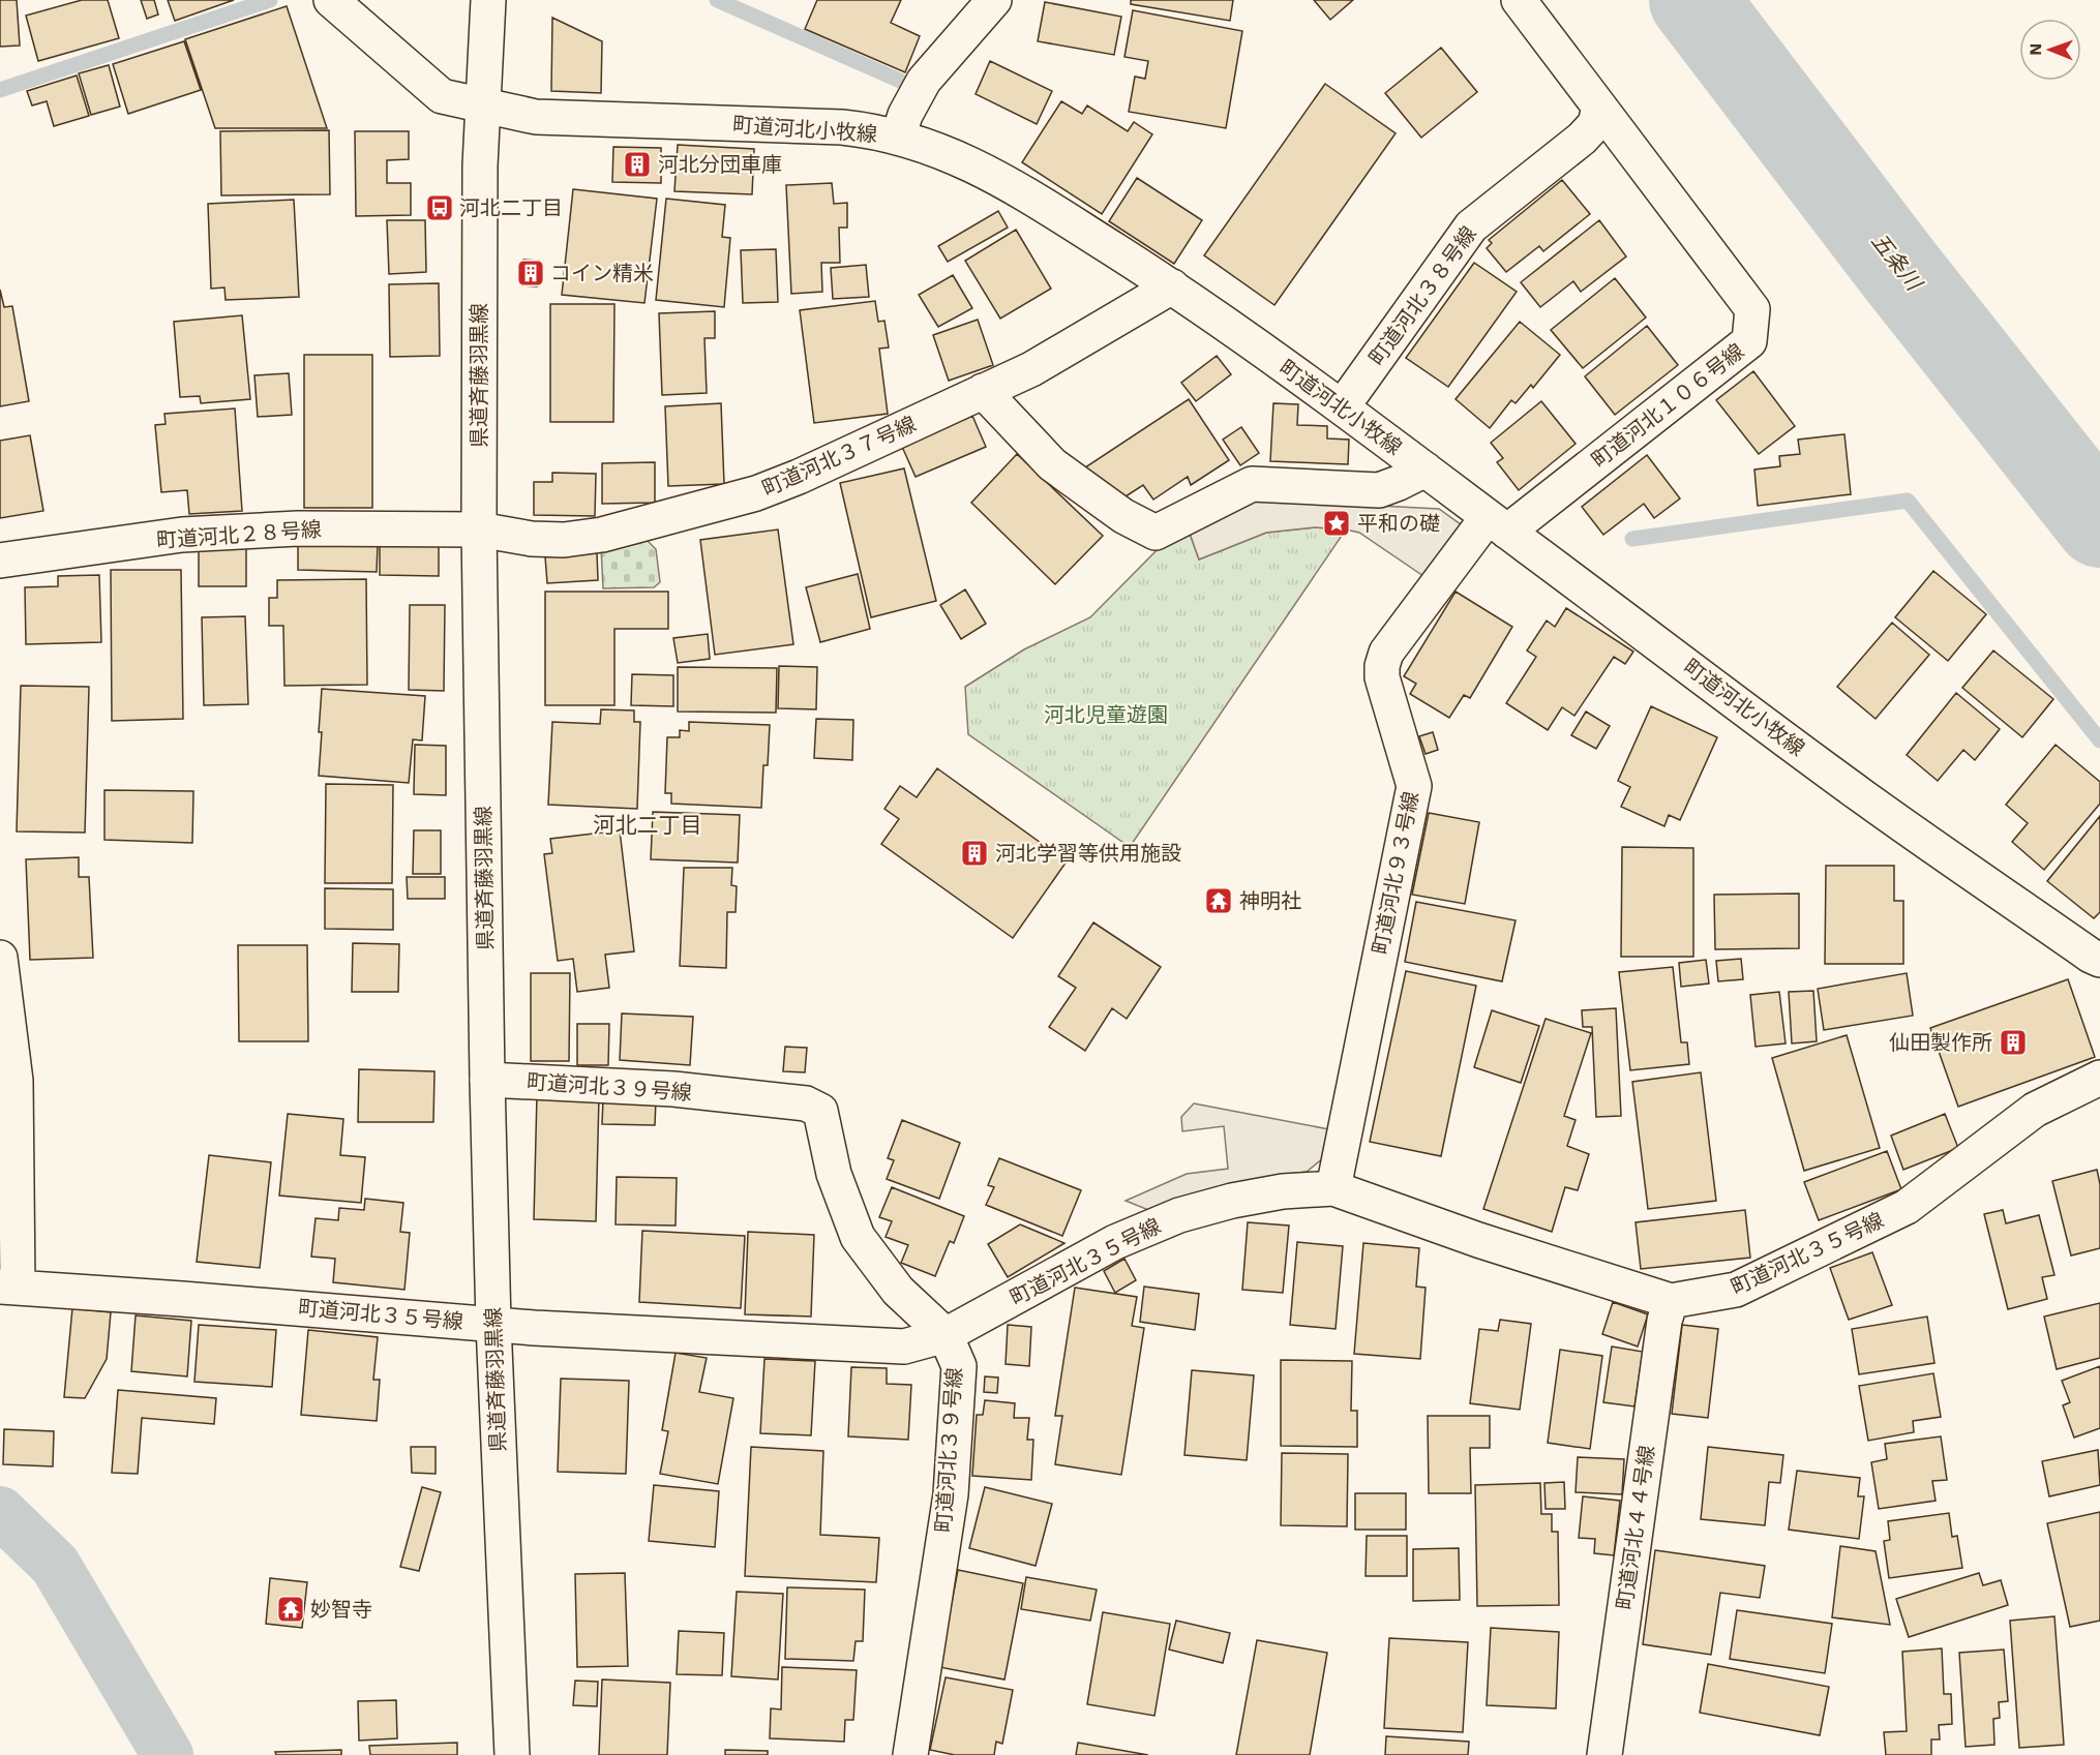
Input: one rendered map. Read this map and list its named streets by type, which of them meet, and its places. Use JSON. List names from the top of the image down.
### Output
{
  "streets": {
    "street": [
      "町道河北小牧線",
      "町道河北３８号線",
      "県道斉藤羽黒線",
      "町道河北１０６号線",
      "町道河北３７号線",
      "町道河北２８号線",
      "町道河北９３号線",
      "町道河北３９号線",
      "町道河北３５号線",
      "町道河北４４号線"
    ]
  },
  "crossings": [
    ["町道河北小牧線", "町道河北３８号線"],
    ["町道河北小牧線", "県道斉藤羽黒線"],
    ["町道河北小牧線", "町道河北１０６号線"],
    ["町道河北小牧線", "町道河北３７号線"],
    ["町道河北小牧線", "町道河北９３号線"],
    ["町道河北３８号線", "町道河北１０６号線"],
    ["県道斉藤羽黒線", "町道河北３７号線"],
    ["県道斉藤羽黒線", "町道河北２８号線"],
    ["県道斉藤羽黒線", "町道河北３９号線"],
    ["県道斉藤羽黒線", "町道河北３５号線"],
    ["町道河北１０６号線", "町道河北９３号線"],
    ["町道河北３７号線", "町道河北２８号線"],
    ["町道河北９３号線", "町道河北３５号線"],
    ["町道河北３９号線", "町道河北３５号線"],
    ["町道河北３５号線", "町道河北４４号線"]
  ],
  "districts": ["河北二丁目"],
  "water": ["五条川"],
  "parks": ["河北児童遊園"],
  "places": {
    "building": [
      "河北分団車庫",
      "コイン精米",
      "河北学習等供用施設",
      "仙田製作所"
    ],
    "bus stop": ["河北二丁目"],
    "place": ["平和の礎"],
    "temple": ["神明社", "妙智寺"]
  },
  "north": "left"
}
